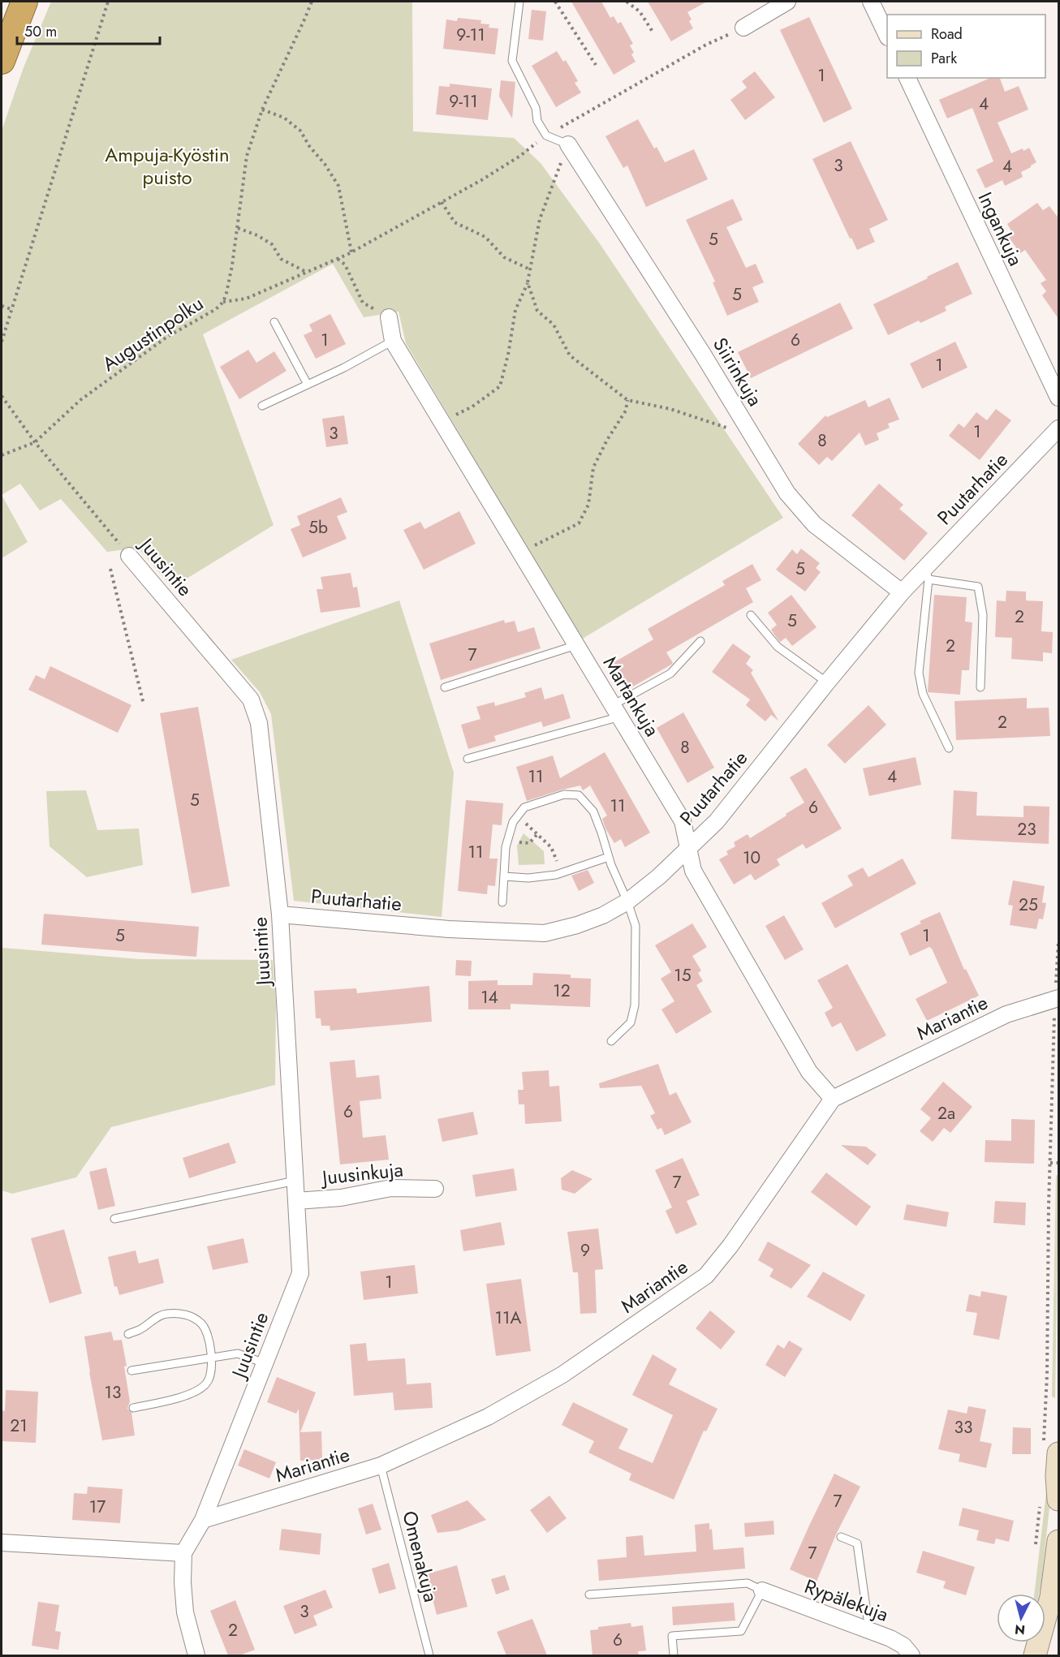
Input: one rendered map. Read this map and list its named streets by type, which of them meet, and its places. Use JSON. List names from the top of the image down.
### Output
{
  "streets": {
    "street": [
      "Ingankuja",
      "Siirinkuja",
      "Puutarhatie",
      "Juusintie",
      "Martankuja",
      "Mariantie",
      "Juusinkuja",
      "Rypälekuja"
    ],
    "lane": ["Omenakuja"],
    "path": ["Augustinpolku"]
  },
  "crossings": [
    ["Augustinpolku", "Juusintie"],
    ["Siirinkuja", "Puutarhatie"],
    ["Puutarhatie", "Juusintie"],
    ["Puutarhatie", "Martankuja"],
    ["Juusintie", "Mariantie"],
    ["Juusintie", "Juusinkuja"],
    ["Martankuja", "Mariantie"],
    ["Mariantie", "Omenakuja"]
  ],
  "parks": ["Ampuja-Kyöstin puisto"],
  "house_numbers": [
    "9-11",
    "1",
    "9-11",
    "4",
    "3",
    "4",
    "5",
    "5",
    "1",
    "6",
    "1",
    "1",
    "3",
    "8",
    "5b",
    "5",
    "2",
    "5",
    "2",
    "7",
    "2",
    "8",
    "11",
    "4",
    "5",
    "11",
    "6",
    "23",
    "11",
    "10",
    "25",
    "5",
    "1",
    "15",
    "12",
    "14",
    "6",
    "2a",
    "7",
    "9",
    "1",
    "11A",
    "13",
    "21",
    "33",
    "7",
    "17",
    "7",
    "3",
    "2",
    "6"
  ],
  "legend": ["Road", "Park"],
  "scale_bar": "50 m",
  "north": "bottom"
}
